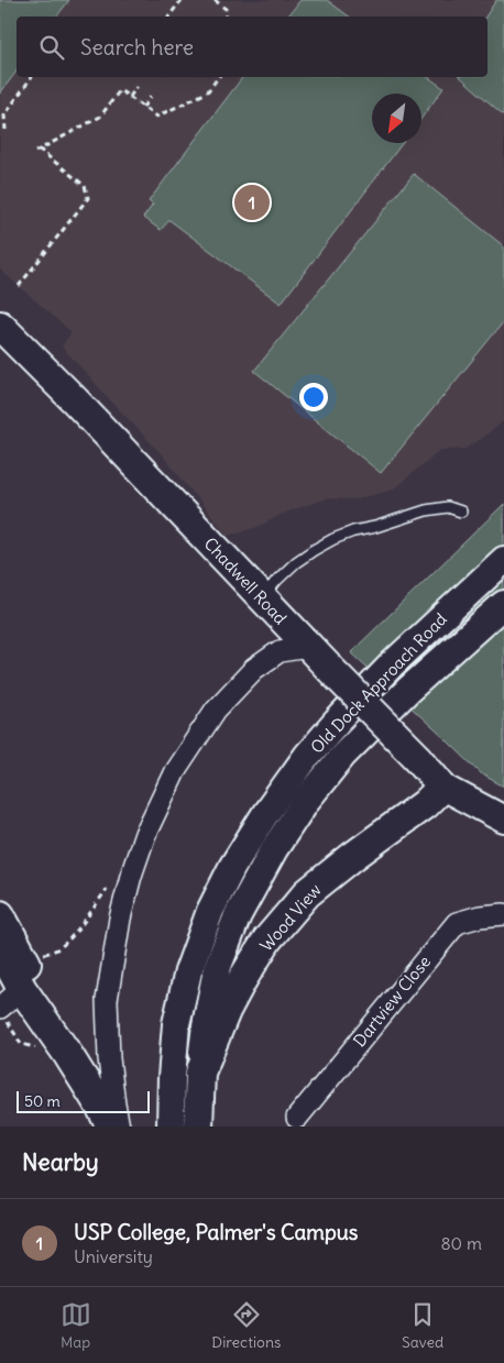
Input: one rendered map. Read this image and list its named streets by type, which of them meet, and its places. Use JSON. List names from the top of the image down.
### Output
{
  "streets": {
    "main road": ["Chadwell Road", "Wood View"],
    "street": ["Old Dock Approach Road", "Dartview Close"]
  },
  "crossings": [
    ["Chadwell Road", "Wood View"],
    ["Old Dock Approach Road", "Wood View"]
  ],
  "scale_bar": "50 m",
  "north": "bottom left",
  "page": {
    "search": "Search here",
    "pins": "1",
    "scale": "50 m",
    "heading": "Nearby",
    "list": [
      {
        "mark": "1",
        "name": "USP College, Palmer's Campus",
        "note": "University",
        "value": "80 m"
      }
    ],
    "nav": ["Map", "Directions", "Saved"]
  }
}
